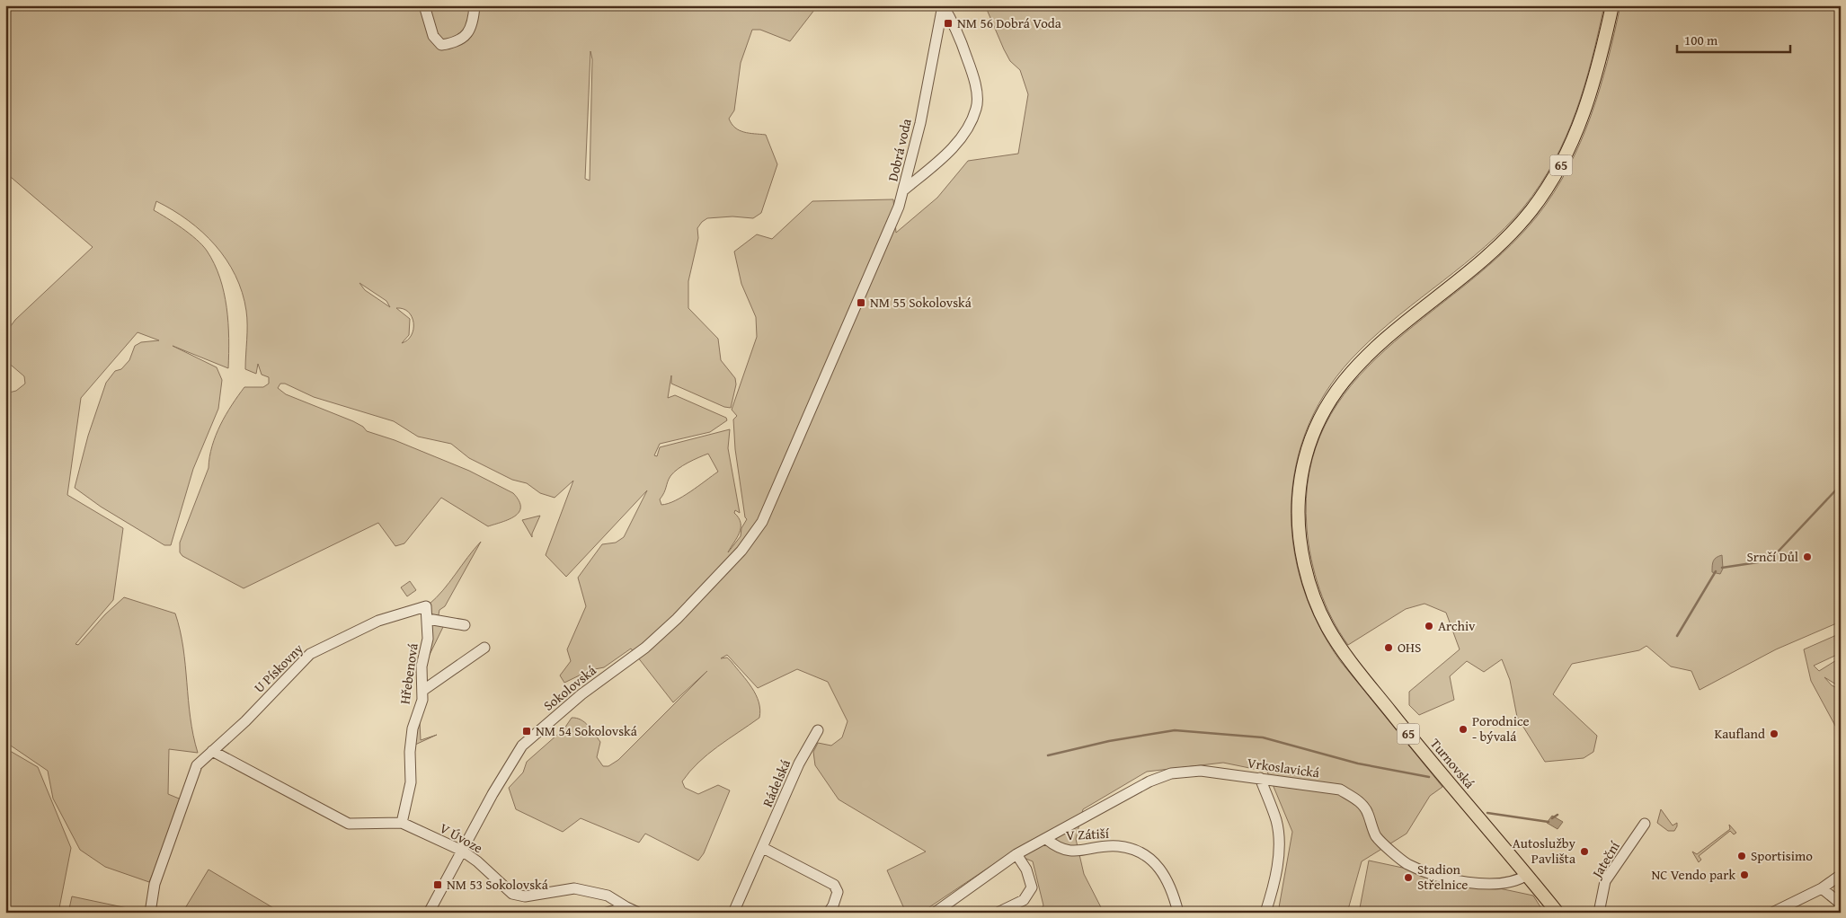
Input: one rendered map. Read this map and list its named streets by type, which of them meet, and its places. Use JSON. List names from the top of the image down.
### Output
{
  "streets": {
    "main road": ["65", "Turnovská"],
    "street": [
      "Dobrá voda",
      "U Pískovny",
      "Hřebenová",
      "Sokolovská",
      "Vrkoslavická",
      "Rádelská",
      "V Zátiší",
      "V Úvoze",
      "Jateční"
    ]
  },
  "crossings": [
    ["Dobrá voda", "Sokolovská"],
    ["U Pískovny", "Hřebenová"],
    ["U Pískovny", "V Úvoze"],
    ["Hřebenová", "V Úvoze"],
    ["Sokolovská", "V Úvoze"],
    ["Turnovská", "Vrkoslavická"],
    ["Vrkoslavická", "V Zátiší"]
  ],
  "places": {
    "transit": [
      "NM 56 Dobrá Voda",
      "NM 55 Sokolovská",
      "NM 54 Sokolovská",
      "NM 53 Sokolovská"
    ],
    "other": [
      "Srnčí Důl",
      "Archiv",
      "OHS",
      "Porodnice - bývalá",
      "Kaufland",
      "Autoslužby Pavlišta",
      "Sportisimo",
      "NC Vendo park",
      "Stadion Střelnice"
    ]
  },
  "scale_bar": "100 m"
}
